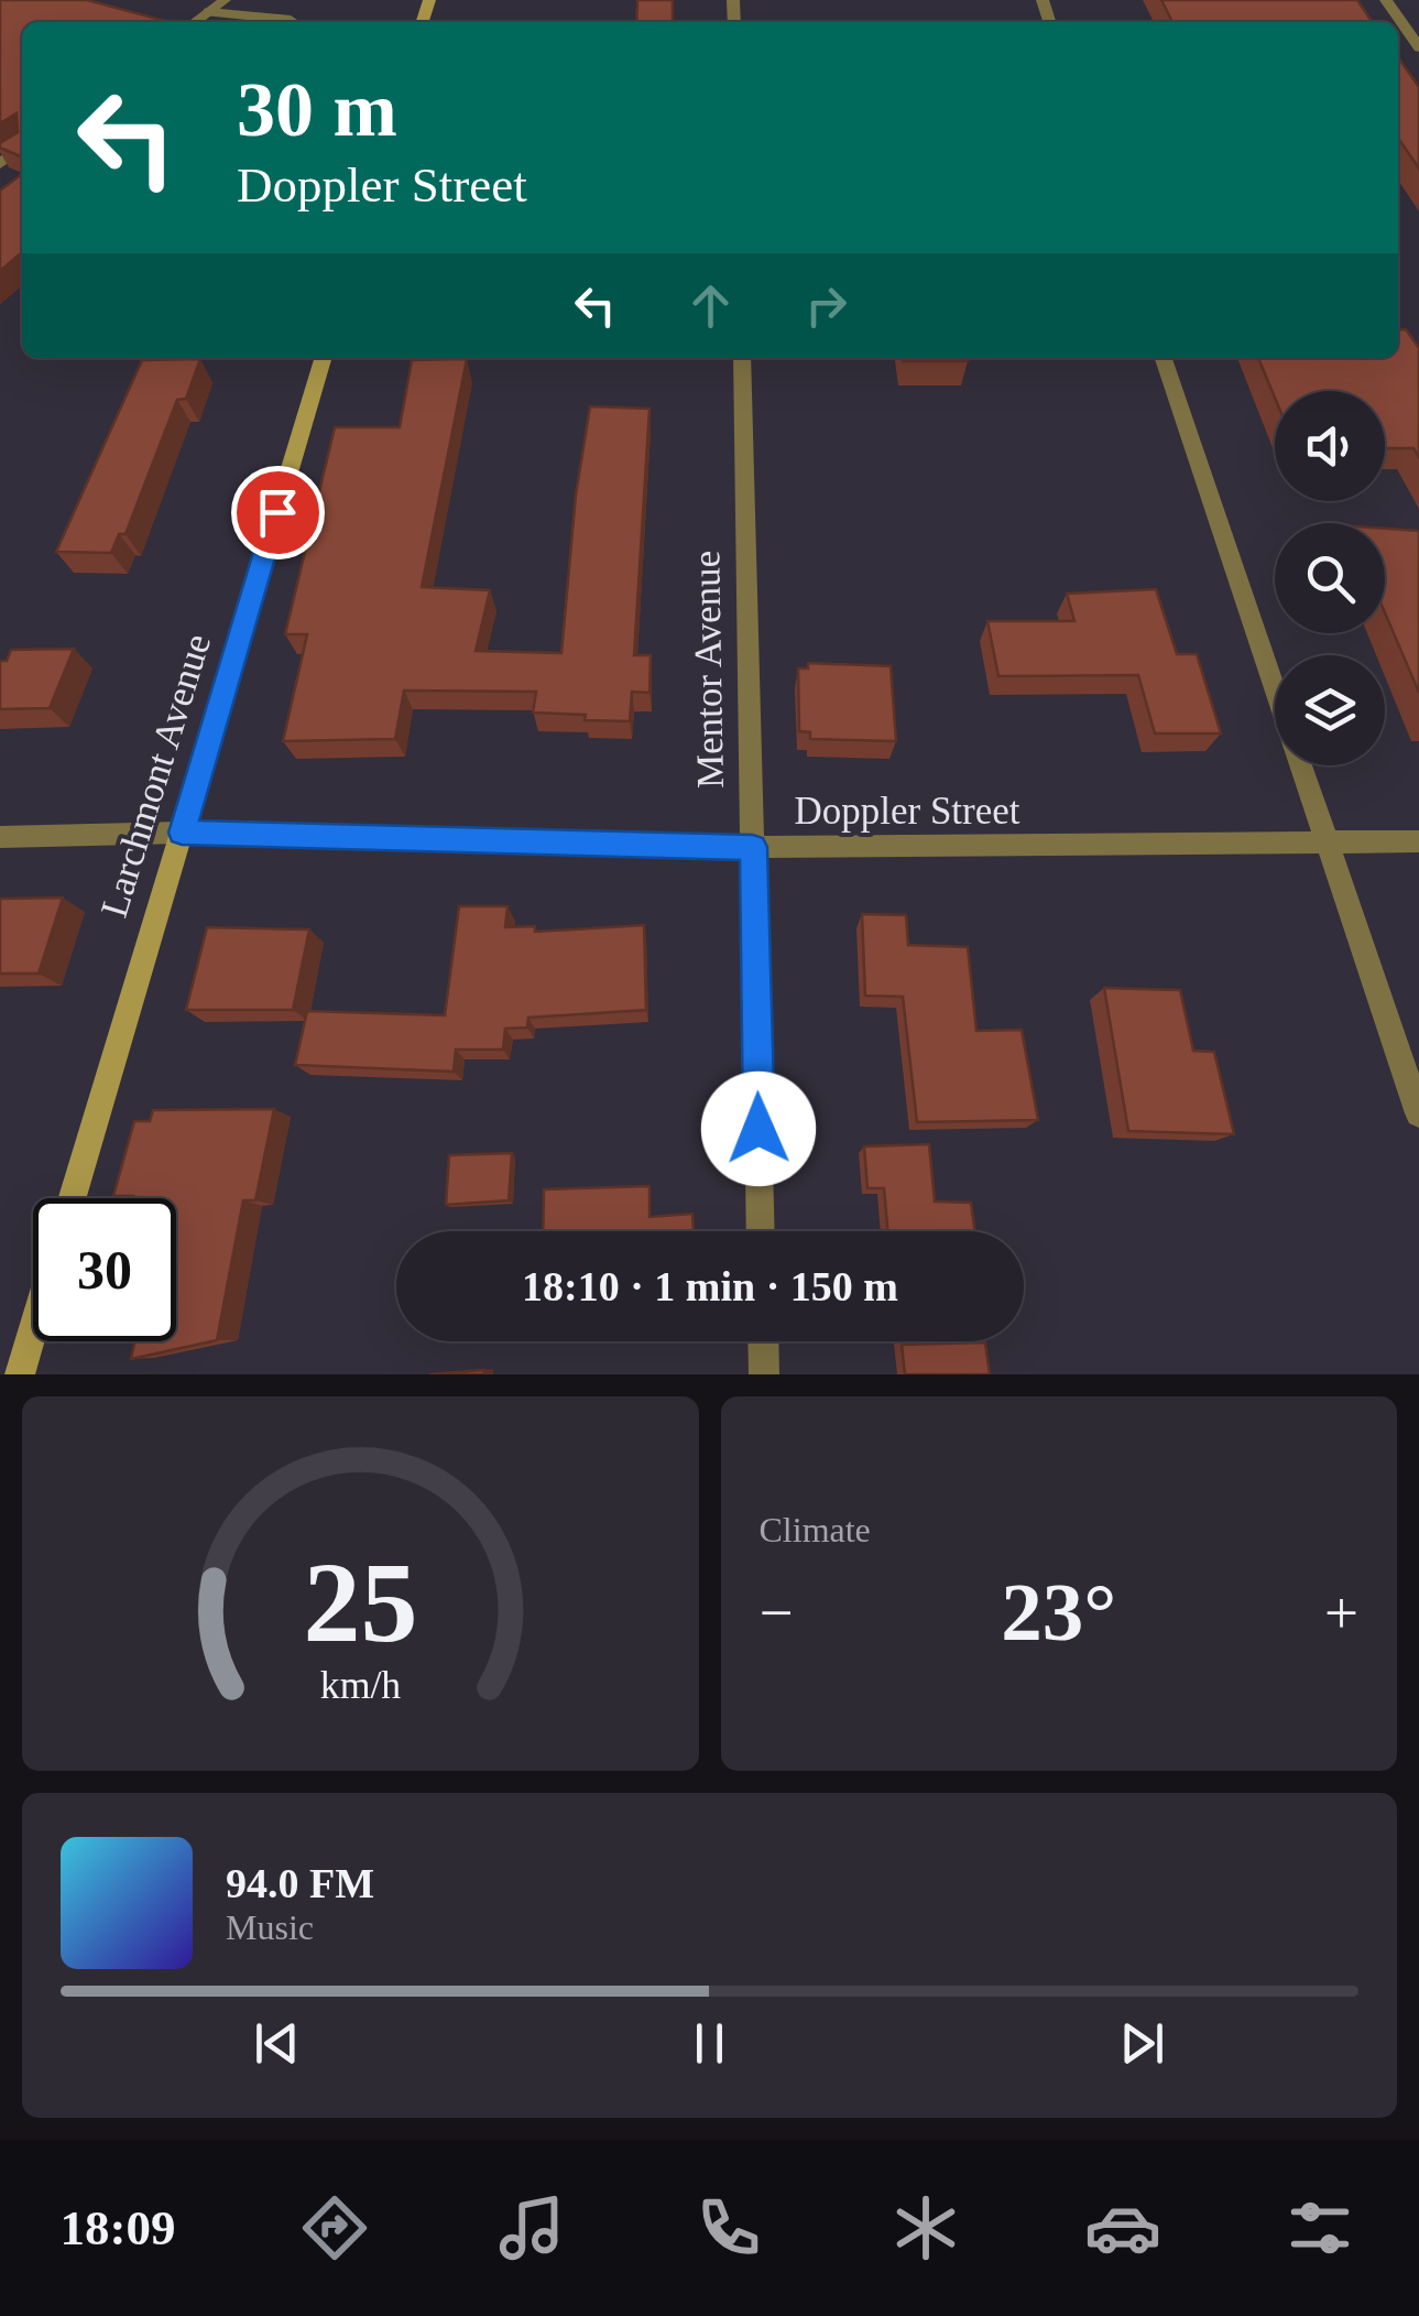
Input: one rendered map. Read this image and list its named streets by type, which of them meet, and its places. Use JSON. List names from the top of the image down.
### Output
{
  "streets": {
    "street": ["Mentor Avenue", "Larchmont Avenue", "Doppler Street"]
  },
  "crossings": [
    ["Mentor Avenue", "Doppler Street"],
    ["Larchmont Avenue", "Doppler Street"]
  ],
  "page": {
    "turn": ["30 m", "Doppler Street"],
    "limit": "30",
    "trip": "18:10 · 1 min · 150 m",
    "tile": "Climate",
    "heat": ["−", "23°", "+"],
    "song": ["94.0 FM", "Music"],
    "tabs": "18:09",
    "gauge": ["25", "km/h"]
  }
}
